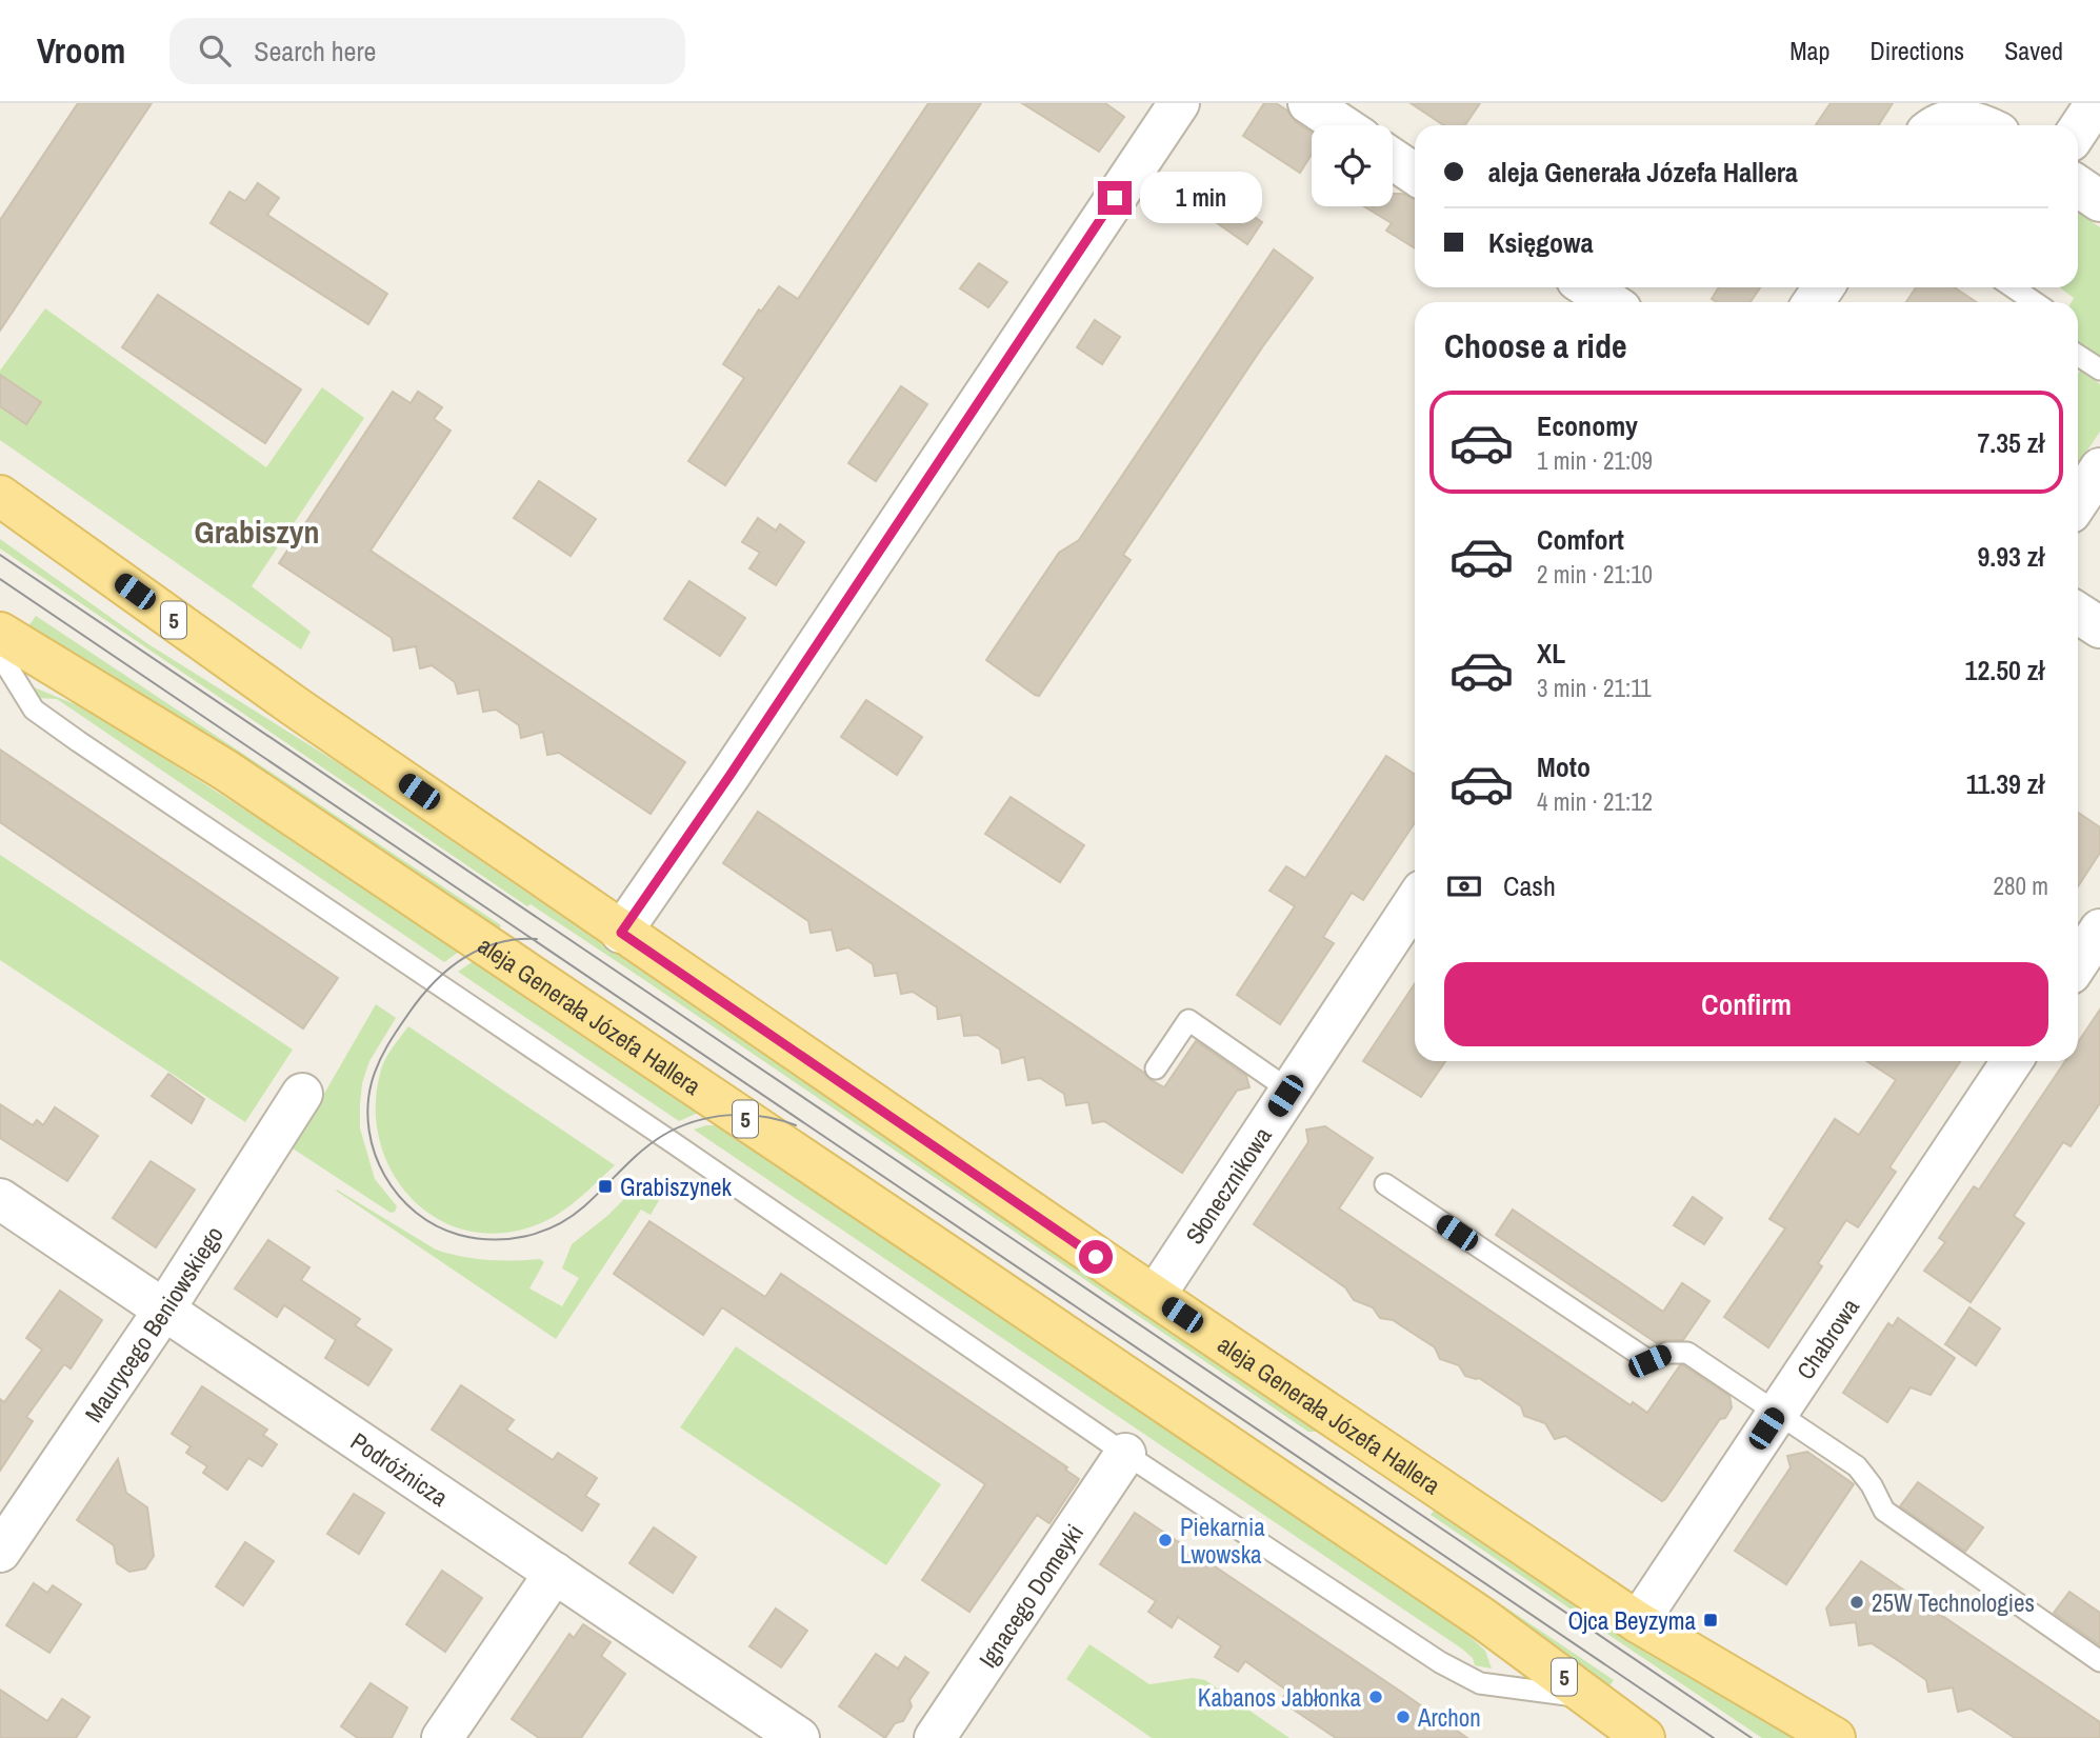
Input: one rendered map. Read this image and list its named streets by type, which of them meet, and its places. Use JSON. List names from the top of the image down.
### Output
{
  "streets": {
    "main road": ["5", "aleja Generała Józefa Hallera"],
    "street": [
      "Słonecznikowa",
      "Maurycego Beniowskiego",
      "Chabrowa",
      "Podróżnicza",
      "Ignacego Domeyki"
    ]
  },
  "crossings": [
    ["aleja Generała Józefa Hallera", "Słonecznikowa"],
    ["aleja Generała Józefa Hallera", "Chabrowa"],
    ["Maurycego Beniowskiego", "Podróżnicza"]
  ],
  "districts": ["Grabiszyn"],
  "places": {
    "transit": ["Grabiszynek", "Ojca Beyzyma"],
    "other": [
      "Piekarnia Lwowska",
      "25W Technologies",
      "Kabanos Jabłonka",
      "Archon"
    ]
  },
  "page": {
    "header": "Vroom",
    "search": "Search here",
    "nav": ["Map", "Directions", "Saved"],
    "banner": ["aleja Generała Józefa Hallera", "Księgowa"],
    "bubble": "1 min",
    "heading": "Choose a ride",
    "list": [
      {
        "name": "Economy",
        "note": "1 min · 21:09",
        "value": "7.35 zł"
      },
      {
        "name": "Comfort",
        "note": "2 min · 21:10",
        "value": "9.93 zł"
      },
      {
        "name": "XL",
        "note": "3 min · 21:11",
        "value": "12.50 zł"
      },
      {
        "name": "Moto",
        "note": "4 min · 21:12",
        "value": "11.39 zł"
      }
    ],
    "pay": ["Cash", "280 m"],
    "buttons": "Confirm"
  }
}
